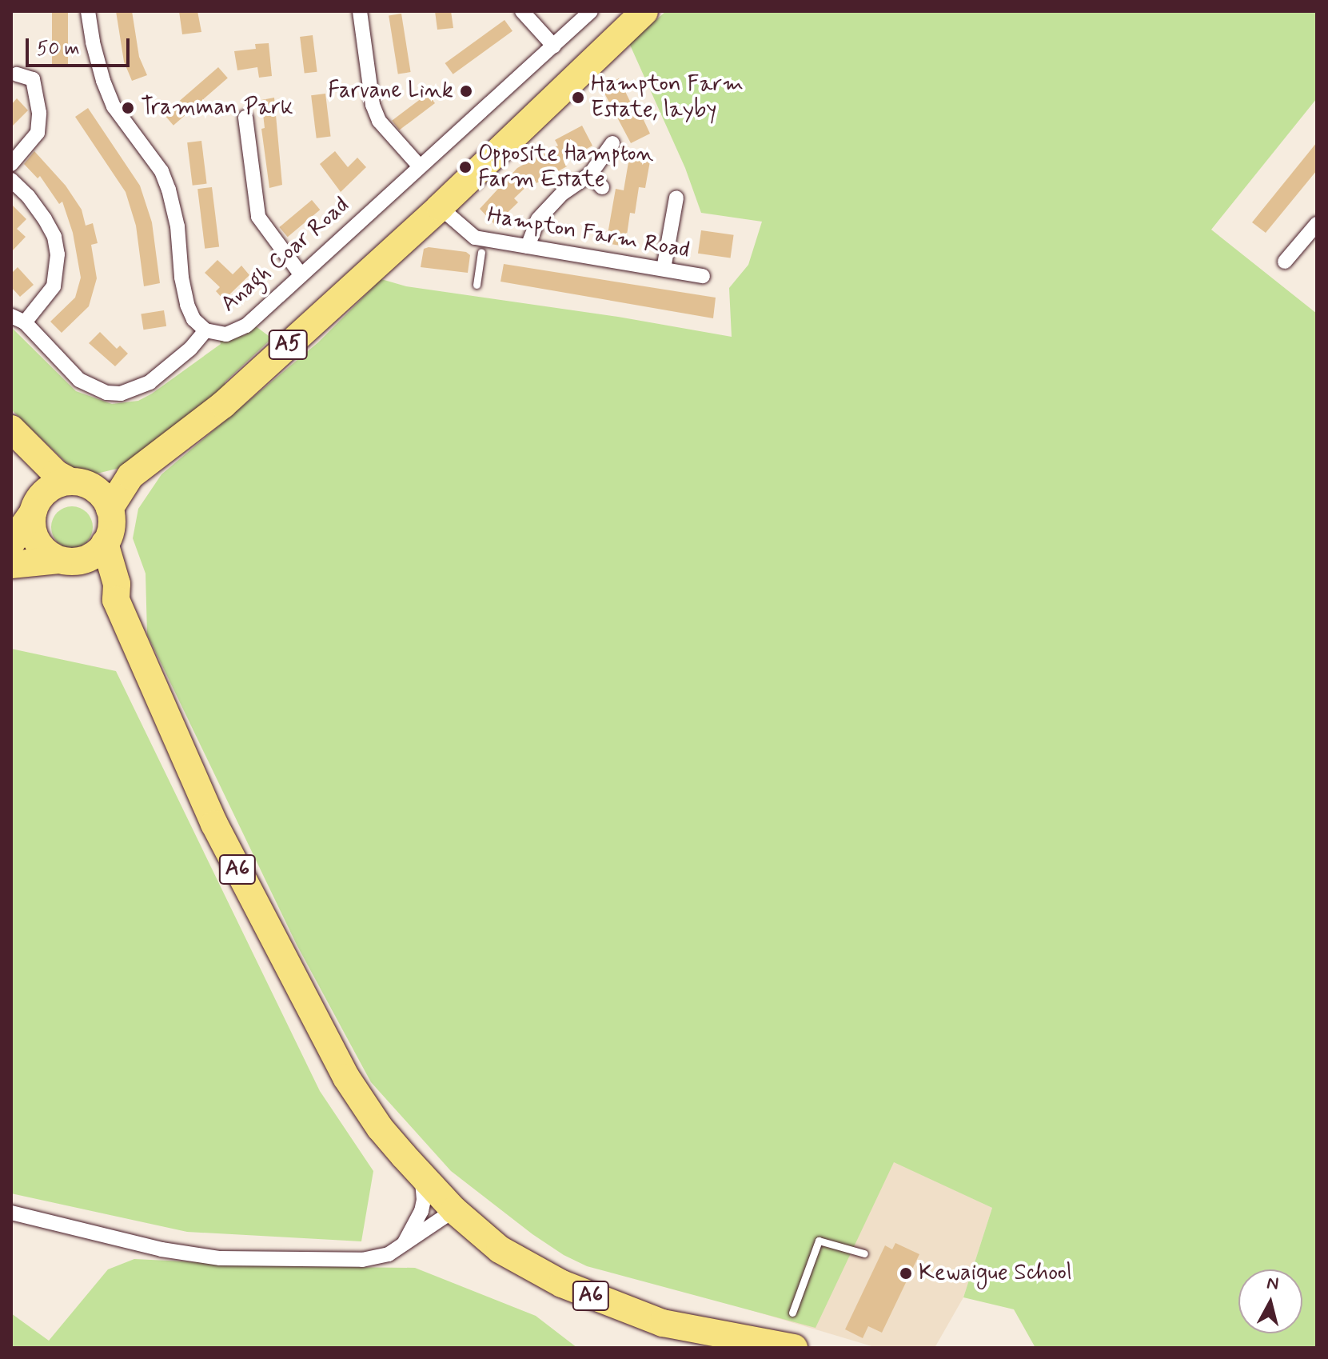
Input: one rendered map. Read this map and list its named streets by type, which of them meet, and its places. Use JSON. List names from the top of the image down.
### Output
{
  "streets": {
    "highway": ["A5", "A6"],
    "street": ["Hampton Farm Road", "Anagh Coar Road"]
  },
  "crossings": [
    ["Hampton Farm Road", "A5"],
    ["A5", "A6"]
  ],
  "places": [
    "Farvane Link",
    "Hampton Farm Estate, layby",
    "Tramman Park",
    "Opposite Hampton Farm Estate",
    "Kewaigue School"
  ],
  "scale_bar": "50 m",
  "north": "top"
}
